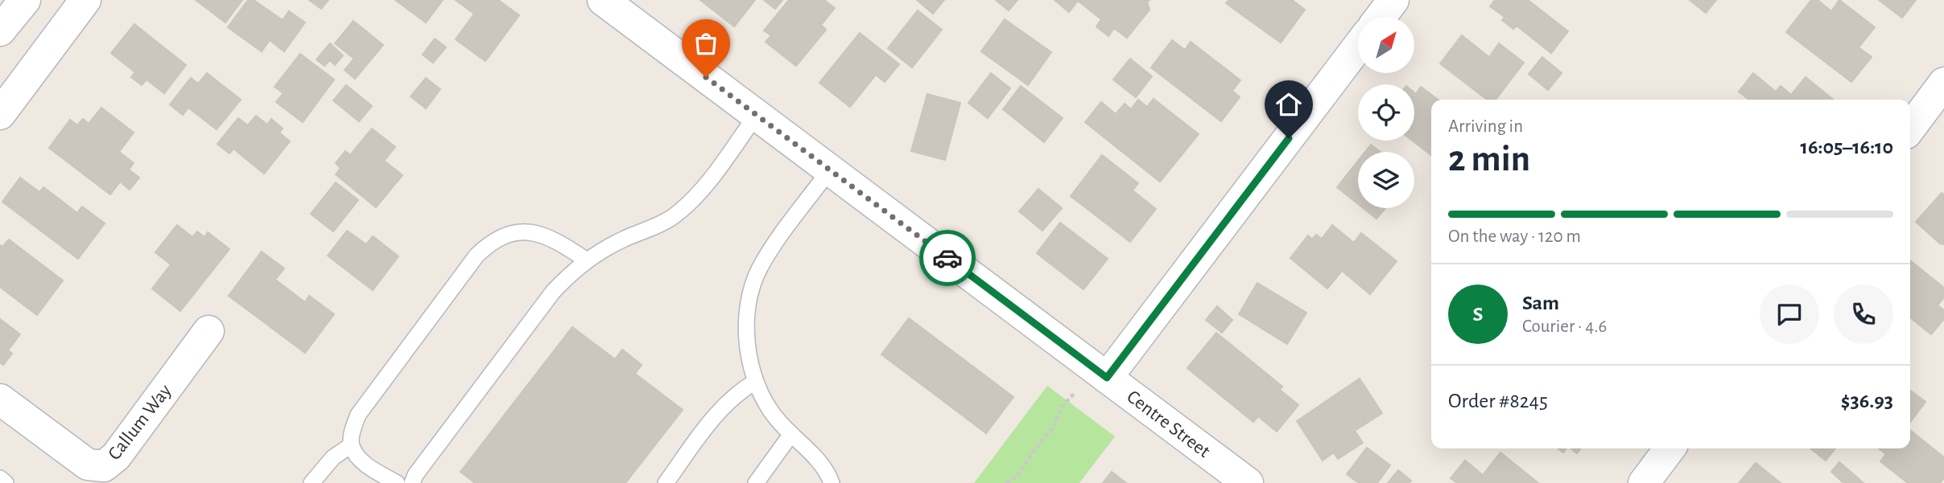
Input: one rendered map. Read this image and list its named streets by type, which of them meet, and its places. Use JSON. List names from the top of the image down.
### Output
{
  "streets": {
    "street": ["Callum Way", "Centre Street"]
  },
  "north": "top right",
  "page": {
    "heading": ["2 min", "Arriving in", "16:05–16:10"],
    "panel": [
      "Sam",
      "Courier · 4.6",
      "Order #8245",
      "$36.93"
    ],
    "bar": "On the way · 120 m",
    "round": "S"
  }
}
